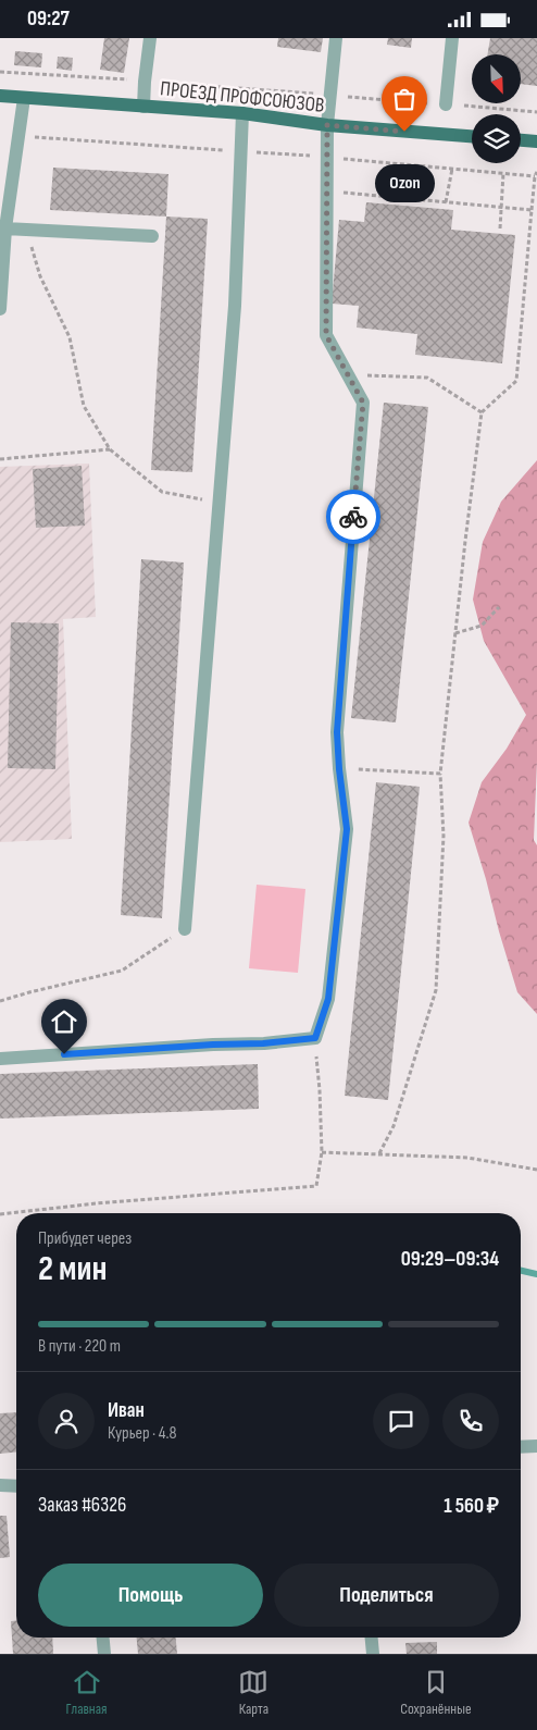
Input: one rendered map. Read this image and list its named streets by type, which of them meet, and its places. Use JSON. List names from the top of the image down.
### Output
{
  "streets": {
    "main road": ["ПРОЕЗД ПРОФСОЮЗОВ"]
  },
  "places": ["Ozon"],
  "north": "bottom right",
  "page": {
    "status": "09:27",
    "bubble": "Ozon",
    "heading": ["2 мин", "Прибудет через", "09:29–09:34"],
    "panel": [
      "Иван",
      "Курьер · 4.8",
      "Заказ #6326",
      "1 560 ₽"
    ],
    "bar": "В пути · 220 m",
    "buttons": ["Помощь", "Поделиться"],
    "tabs": ["Главная", "Карта", "Сохранённые"]
  }
}
